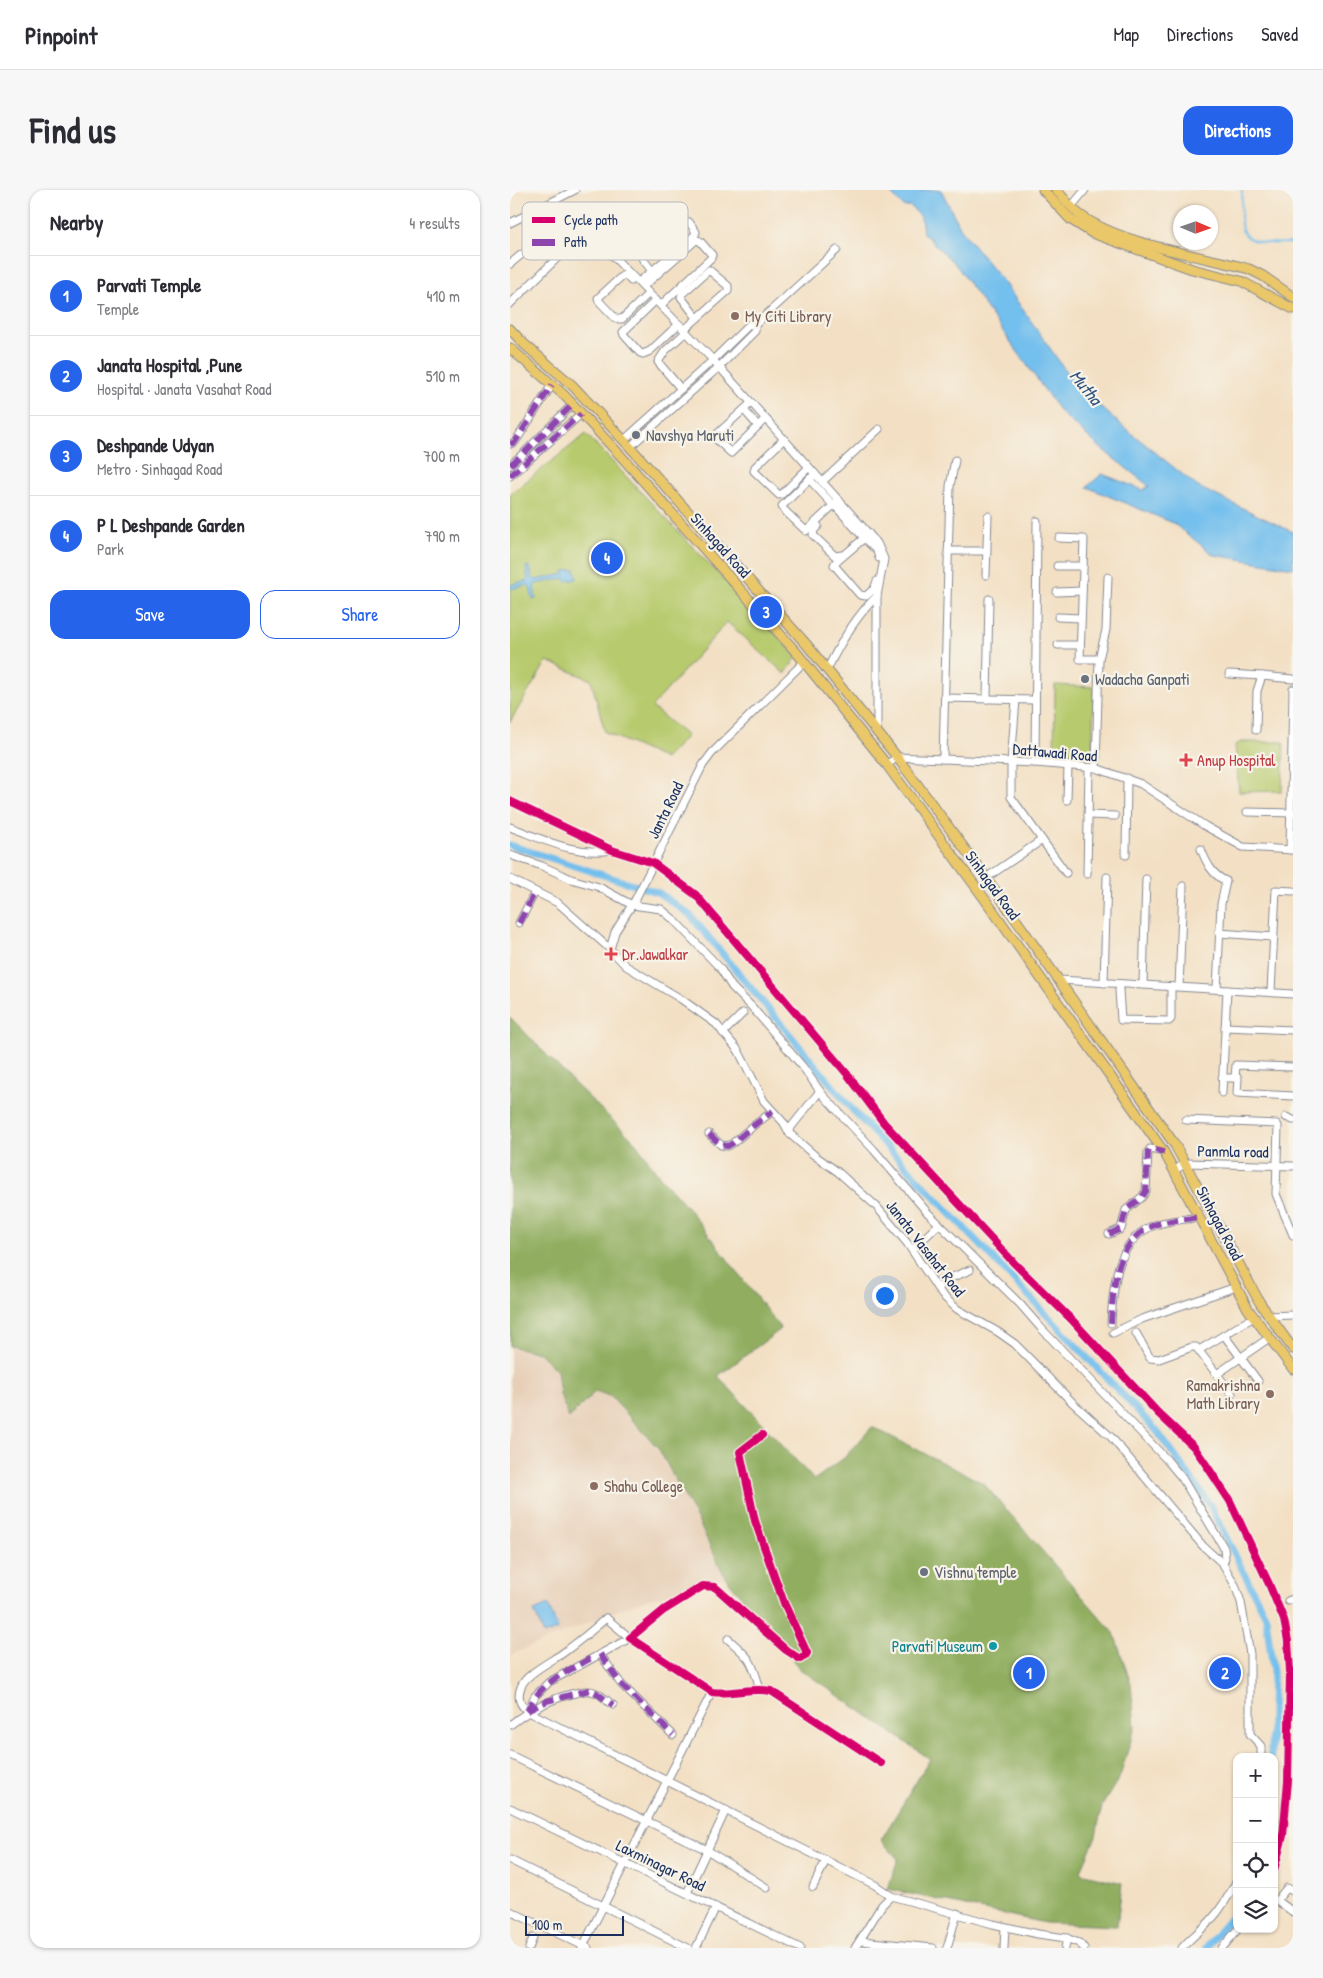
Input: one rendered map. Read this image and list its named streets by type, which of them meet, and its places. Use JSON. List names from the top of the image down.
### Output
{
  "streets": {
    "main road": ["Sinhagad Road"],
    "street": [
      "Dattawadi Road",
      "Janta Road",
      "Panmla road",
      "Janata Vasahat Road",
      "Laxminagar Road"
    ]
  },
  "crossings": [
    ["Sinhagad Road", "Dattawadi Road"],
    ["Sinhagad Road", "Janta Road"],
    ["Sinhagad Road", "Panmla road"]
  ],
  "water": ["Mutha"],
  "places": {
    "other": [
      "My Citi Library",
      "Navshya Maruti",
      "Wadacha Ganpati",
      "Ramakrishna Math Library",
      "Shahu College",
      "Vishnu temple",
      "Parvati Museum"
    ],
    "health": ["Anup Hospital", "Dr.Jawalkar"]
  },
  "legend": ["Cycle path", "Path"],
  "scale_bar": "100 m",
  "north": "right",
  "page": {
    "header": "Pinpoint",
    "nav": ["Map", "Directions", "Saved"],
    "buttons": [
      "Directions",
      ["Save", "Share"]
    ],
    "title": "Find us",
    "heading": ["Nearby", "4 results"],
    "list": [
      {
        "mark": "1",
        "name": "Parvati Temple",
        "note": "Temple",
        "value": "410 m"
      },
      {
        "mark": "2",
        "name": "Janata Hospital ,Pune",
        "note": "Hospital · Janata Vasahat Road",
        "value": "510 m"
      },
      {
        "mark": "3",
        "name": "Deshpande Udyan",
        "note": "Metro · Sinhagad Road",
        "value": "700 m"
      },
      {
        "mark": "4",
        "name": "P L Deshpande Garden",
        "note": "Park",
        "value": "790 m"
      }
    ],
    "pins": [
      "4",
      "3",
      "1",
      "2"
    ],
    "map_buttons": ["+", "−"],
    "scale": "100 m"
  }
}
